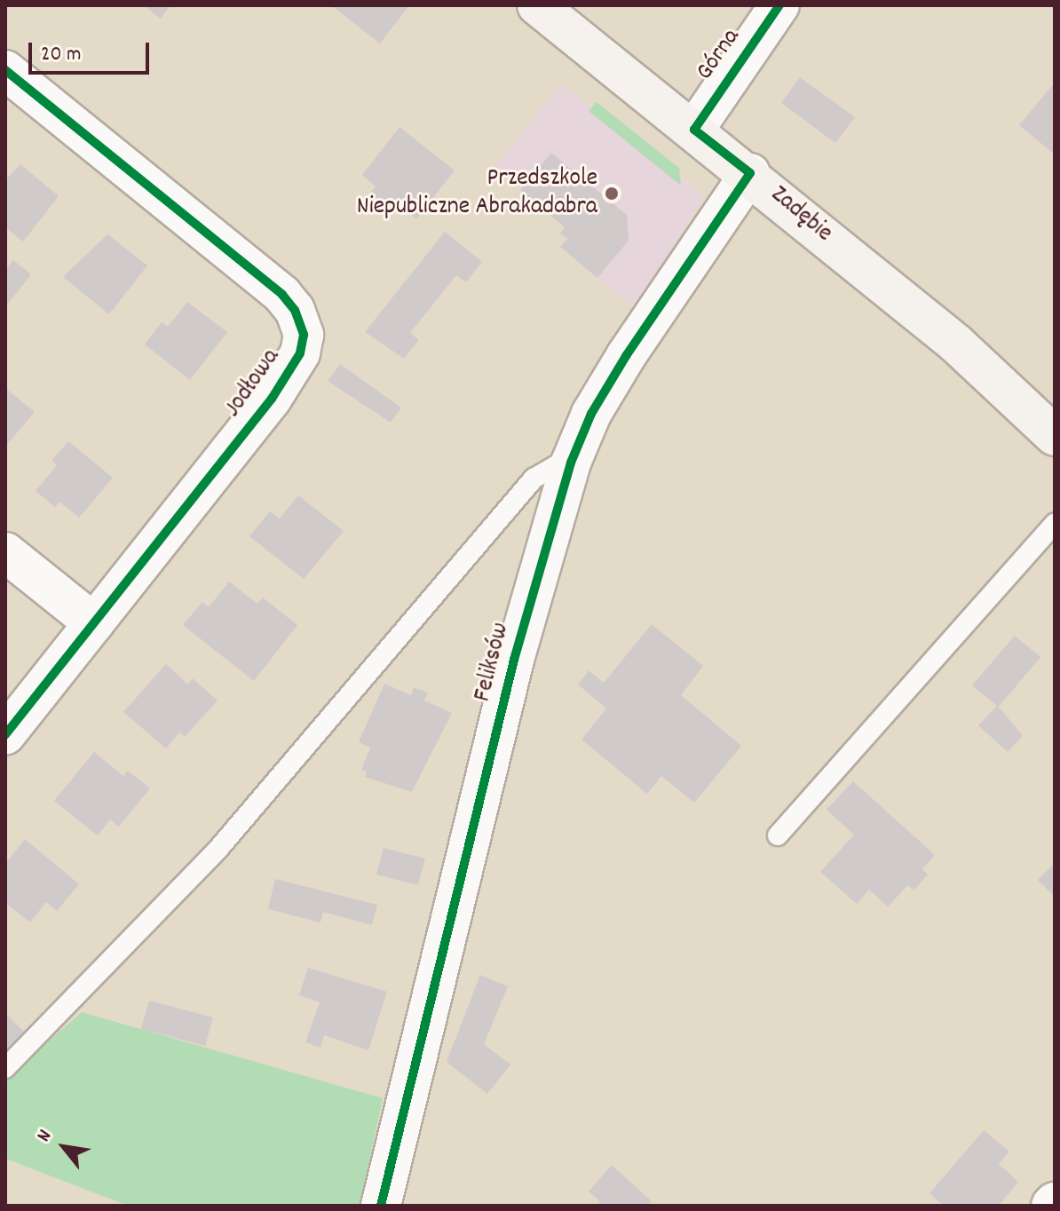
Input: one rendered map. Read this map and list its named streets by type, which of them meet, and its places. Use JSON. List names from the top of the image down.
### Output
{
  "streets": {
    "street": [
      "Górna",
      "Zadębie",
      "Jodłowa",
      "Feliksów"
    ]
  },
  "crossings": [
    ["Górna", "Zadębie"],
    ["Zadębie", "Feliksów"]
  ],
  "places": ["Przedszkole Niepubliczne Abrakadabra"],
  "scale_bar": "20 m",
  "north": "top left"
}
